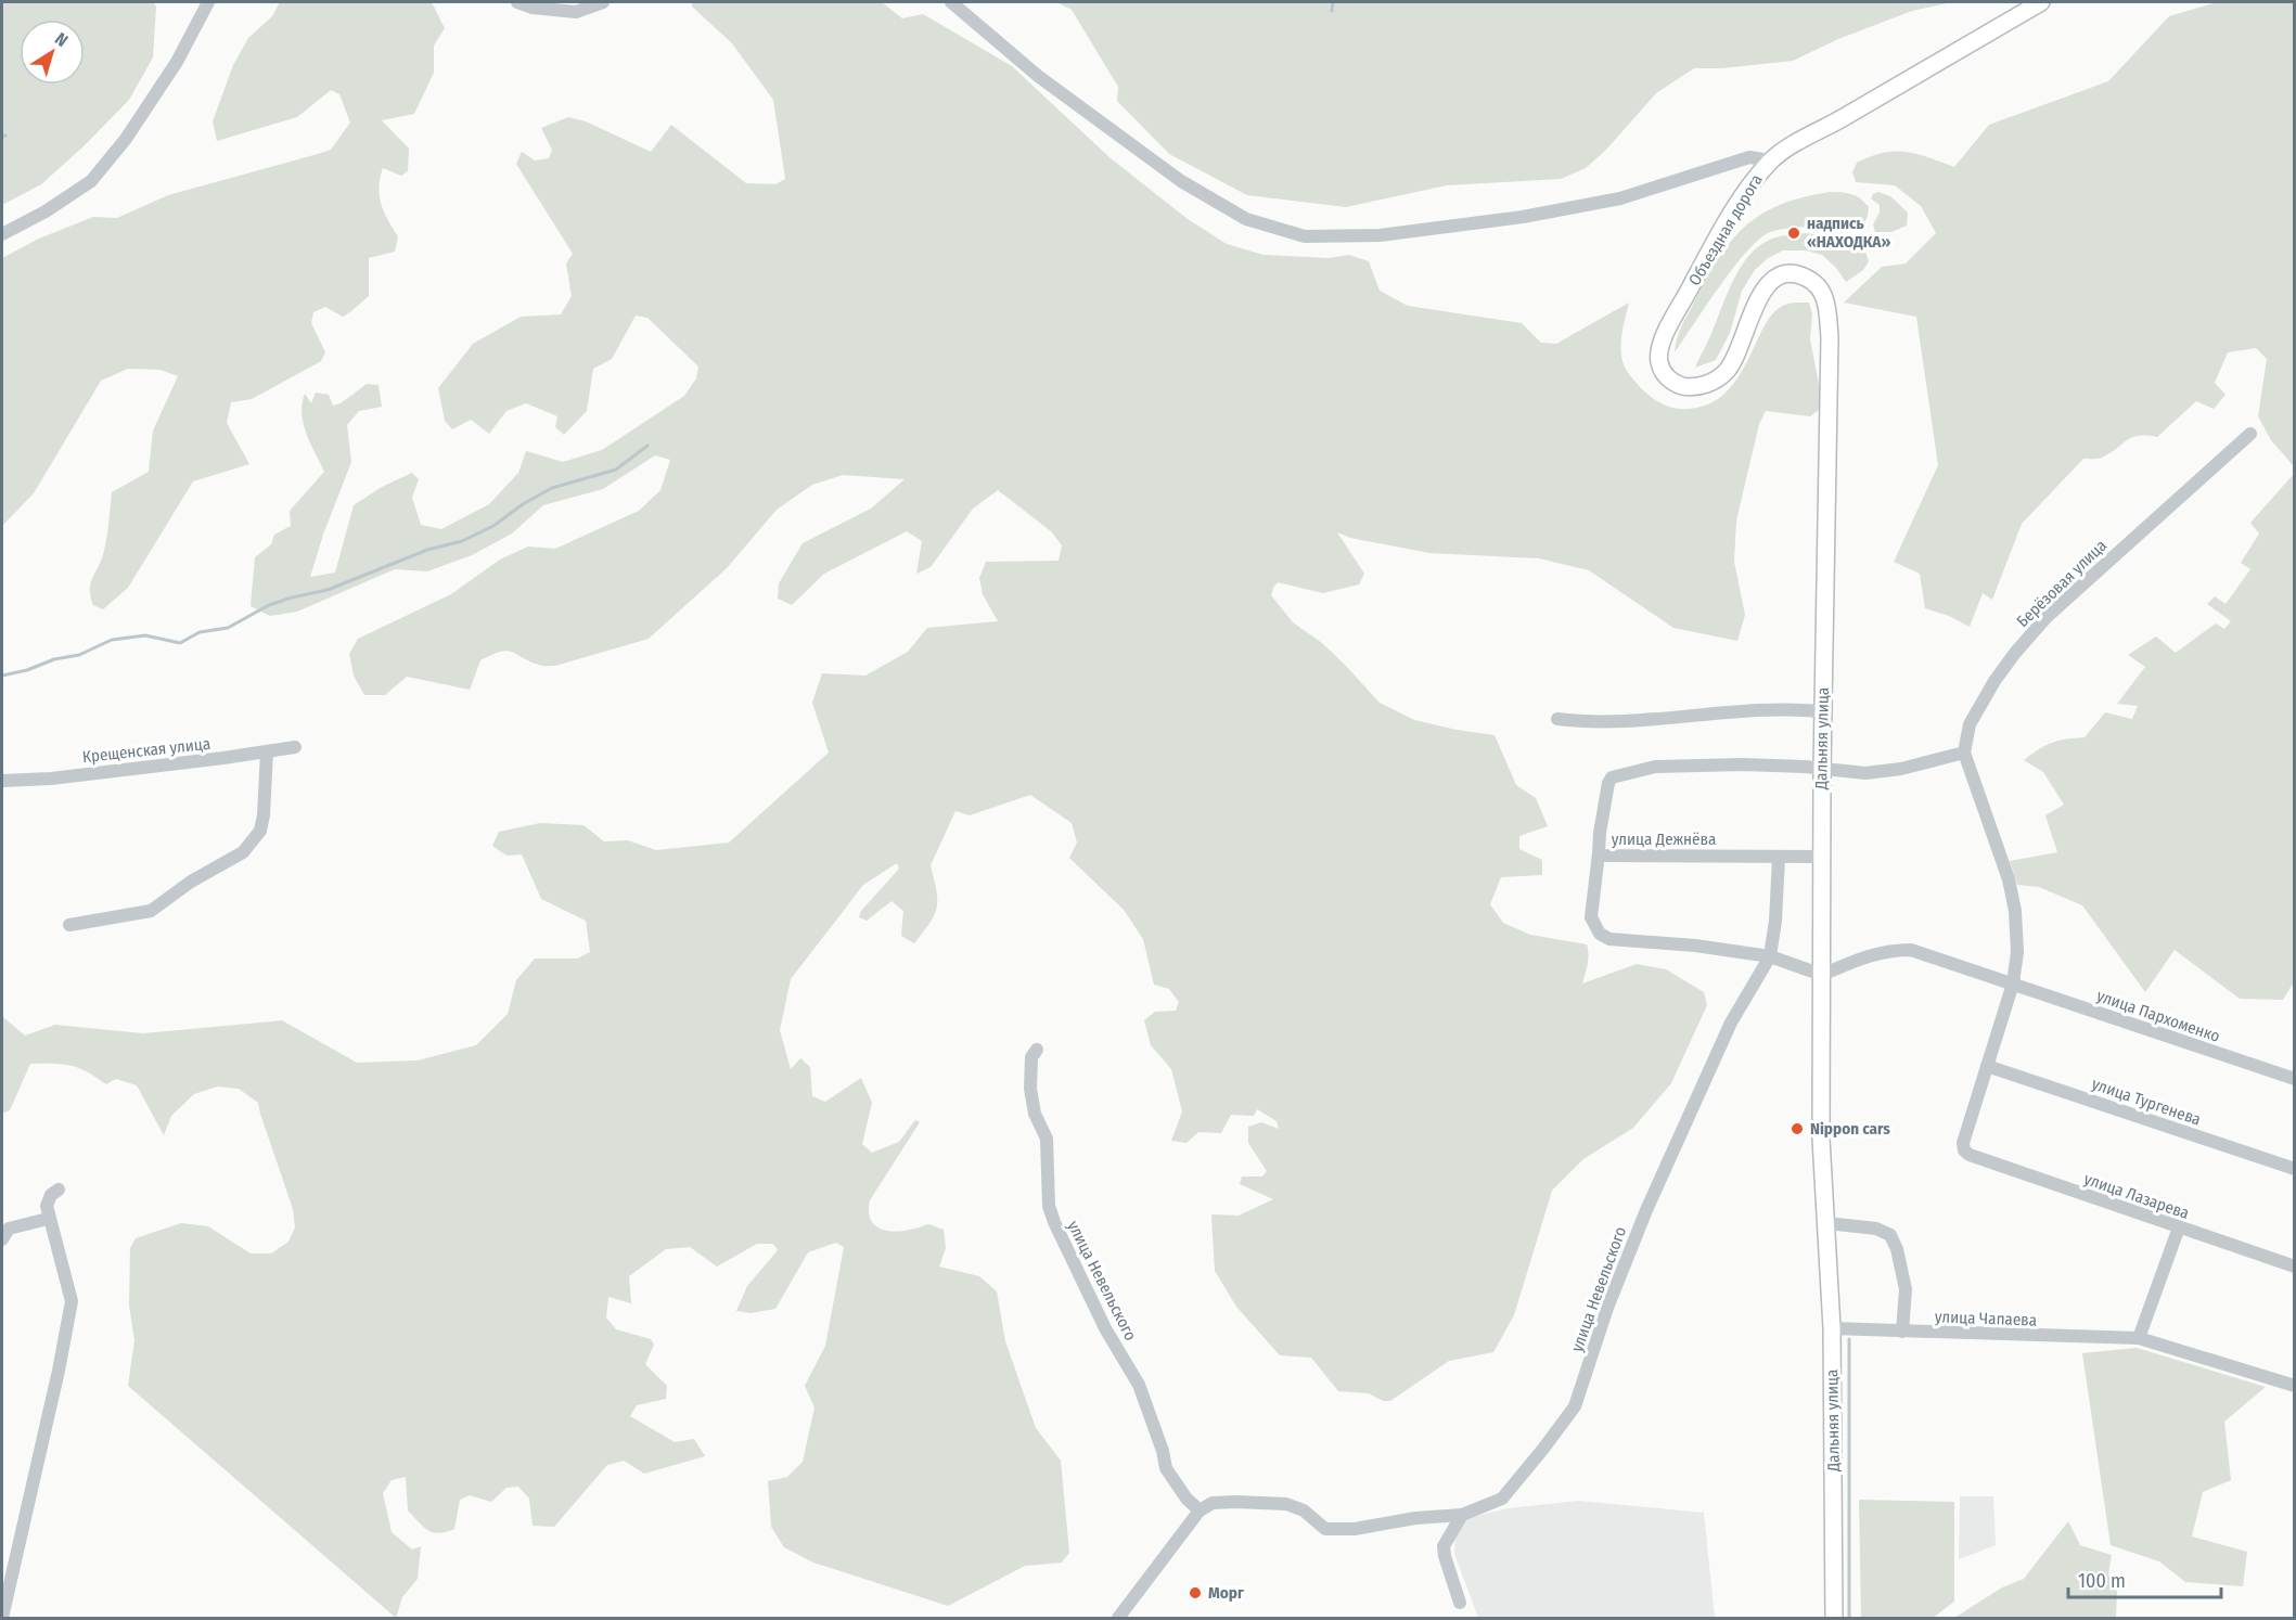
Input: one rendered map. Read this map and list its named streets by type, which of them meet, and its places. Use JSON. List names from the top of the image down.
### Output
{
  "streets": {
    "main road": ["Объездная дорога", "Дальняя улица"],
    "street": [
      "Берёзовая улица",
      "Крещенская улица",
      "улица Дежнёва",
      "улица Пархоменко",
      "улица Тургенева",
      "улица Лазарева",
      "улица Невельского",
      "улица Чапаева"
    ]
  },
  "crossings": [
    ["Объездная дорога", "Дальняя улица"],
    ["Дальняя улица", "улица Дежнёва"],
    ["Дальняя улица", "улица Пархоменко"],
    ["Дальняя улица", "улица Чапаева"],
    ["улица Тургенева", "улица Лазарева"]
  ],
  "places": ["надпись «НАХОДКА»", "Nippon cars", "Морг"],
  "scale_bar": "100 m",
  "north": "top right"
}
